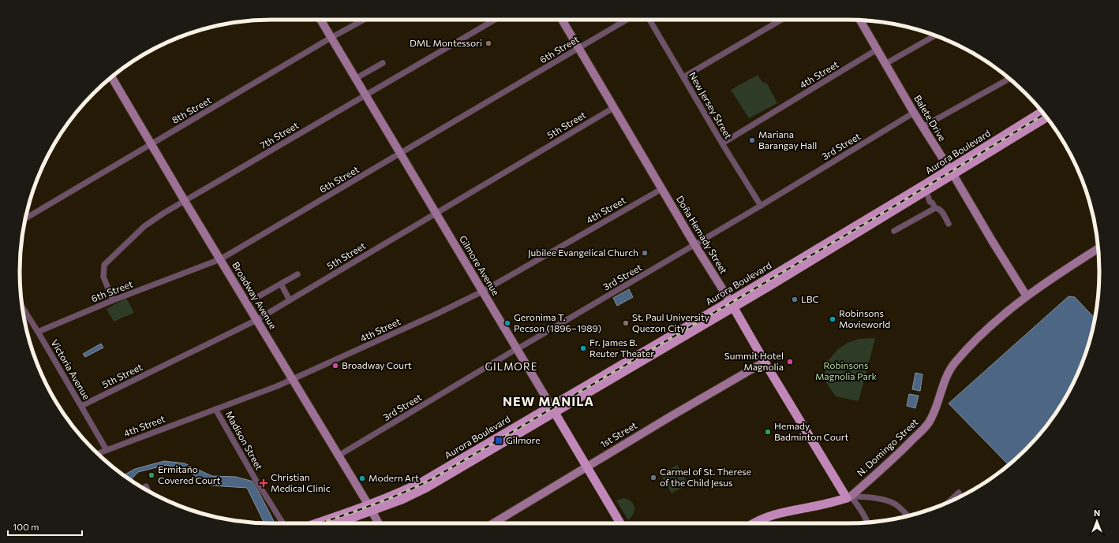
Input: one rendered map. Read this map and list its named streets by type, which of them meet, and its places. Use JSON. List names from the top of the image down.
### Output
{
  "streets": {
    "main road": [
      "Aurora Boulevard",
      "Doña Hemady Street",
      "Gilmore Avenue",
      "N. Domingo Street"
    ],
    "street": [
      "6th Street",
      "4th Street",
      "New Jersey Street",
      "8th Street",
      "Balete Drive",
      "5th Street",
      "7th Street",
      "3rd Street",
      "Broadway Avenue",
      "Victoria Avenue",
      "1st Street",
      "Madison Street"
    ]
  },
  "crossings": [
    ["6th Street", "7th Street"],
    ["6th Street", "Doña Hemady Street"],
    ["6th Street", "Gilmore Avenue"],
    ["6th Street", "Broadway Avenue"],
    ["6th Street", "Victoria Avenue"],
    ["4th Street", "New Jersey Street"],
    ["4th Street", "Balete Drive"],
    ["4th Street", "Doña Hemady Street"],
    ["4th Street", "Gilmore Avenue"],
    ["4th Street", "Broadway Avenue"],
    ["4th Street", "Victoria Avenue"],
    ["4th Street", "Madison Street"],
    ["New Jersey Street", "3rd Street"],
    ["8th Street", "Gilmore Avenue"],
    ["8th Street", "Broadway Avenue"],
    ["Balete Drive", "3rd Street"],
    ["Balete Drive", "Aurora Boulevard"],
    ["Balete Drive", "N. Domingo Street"],
    ["5th Street", "Doña Hemady Street"],
    ["5th Street", "Gilmore Avenue"],
    ["5th Street", "Broadway Avenue"],
    ["5th Street", "Victoria Avenue"],
    ["7th Street", "Gilmore Avenue"],
    ["7th Street", "Broadway Avenue"],
    ["3rd Street", "Doña Hemady Street"],
    ["3rd Street", "Gilmore Avenue"],
    ["3rd Street", "Broadway Avenue"],
    ["Aurora Boulevard", "Doña Hemady Street"],
    ["Aurora Boulevard", "Gilmore Avenue"],
    ["Aurora Boulevard", "Broadway Avenue"],
    ["Doña Hemady Street", "1st Street"],
    ["Doña Hemady Street", "N. Domingo Street"],
    ["Gilmore Avenue", "1st Street"]
  ],
  "districts": ["GILMORE", "NEW MANILA"],
  "parks": ["Robinsons Magnolia Park"],
  "places": {
    "other": [
      "DML Montessori",
      "Mariana Barangay Hall",
      "Jubilee Evangelical Church",
      "LBC",
      "Robinsons Movieworld",
      "Geronima T. Pecson (1896–1989)",
      "St. Paul University Quezon City",
      "Fr. James B. Reuter Theater",
      "Summit Hotel Magnolia",
      "Broadway Court",
      "Hemady Badminton Court",
      "Ermitaño Covered Court",
      "Carmel of St. Therese of the Child Jesus",
      "Modern Art"
    ],
    "transit": ["Gilmore"],
    "health": ["Christian Medical Clinic"]
  },
  "scale_bar": "100 m",
  "north": "top"
}
